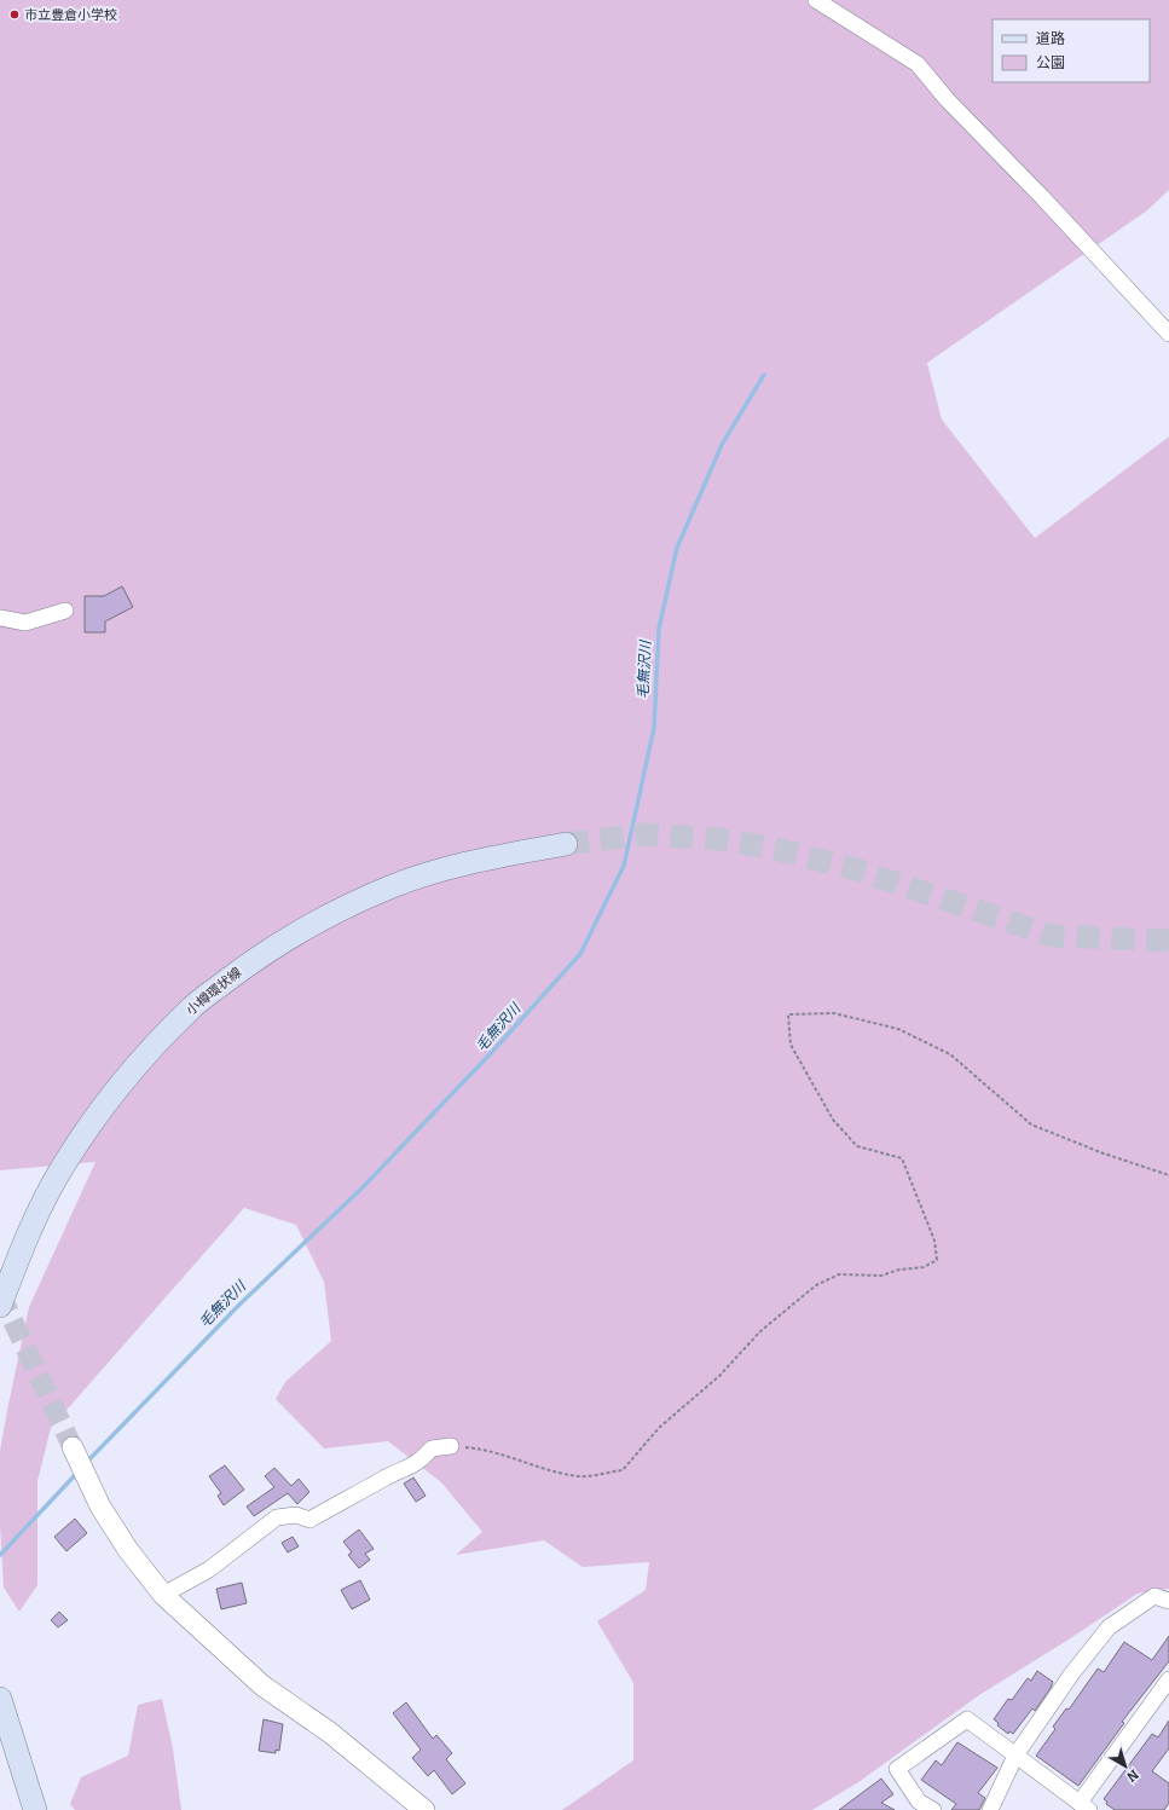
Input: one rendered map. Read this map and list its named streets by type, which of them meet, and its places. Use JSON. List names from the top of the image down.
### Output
{
  "streets": {
    "main road": ["小樽環状線"]
  },
  "water": ["毛無沢川"],
  "places": ["市立豊倉小学校"],
  "legend": ["道路", "公園"],
  "north": "bottom right"
}
